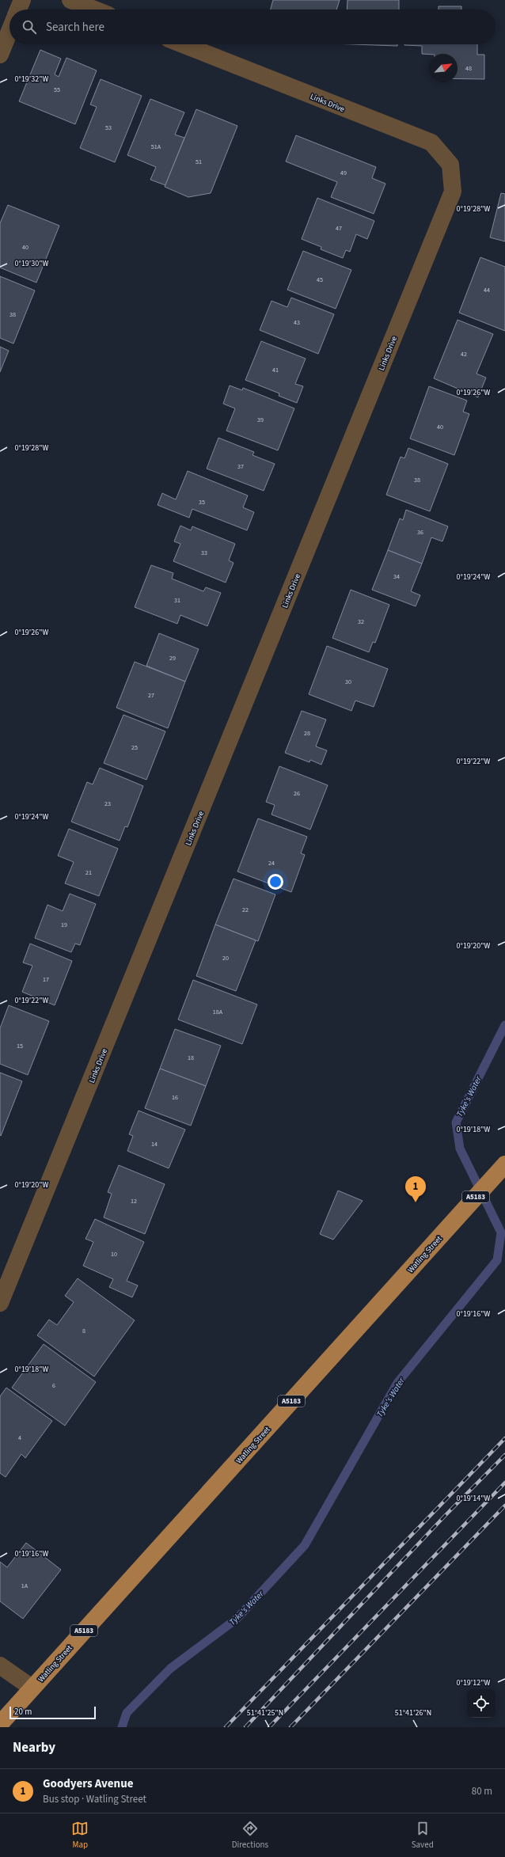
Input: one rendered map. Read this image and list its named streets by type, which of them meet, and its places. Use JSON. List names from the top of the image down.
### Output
{
  "streets": {
    "main road": ["A5183", "Watling Street"],
    "street": ["Links Drive"]
  },
  "water": ["Tyke's Water"],
  "house_numbers": [
    "48",
    "55",
    "53",
    "51A",
    "51",
    "49",
    "47",
    "40",
    "45",
    "44",
    "38",
    "43",
    "42",
    "41",
    "39",
    "40",
    "37",
    "38",
    "35",
    "36",
    "33",
    "34",
    "31",
    "32",
    "29",
    "30",
    "27",
    "28",
    "25",
    "26",
    "23",
    "24",
    "21",
    "22",
    "19",
    "20",
    "17",
    "18A",
    "15",
    "18",
    "16",
    "14",
    "12",
    "10",
    "8",
    "6",
    "4",
    "1A"
  ],
  "scale_bar": "20 m",
  "north": "top right",
  "page": {
    "search": "Search here",
    "pins": "1",
    "scale": "20 m",
    "heading": "Nearby",
    "list": [
      {
        "mark": "1",
        "name": "Goodyers Avenue",
        "note": "Bus stop · Watling Street",
        "value": "80 m"
      }
    ],
    "nav": ["Map", "Directions", "Saved"]
  },
  "coordinates": [
    "0°19'32\"W",
    "0°19'28\"W",
    "0°19'30\"W",
    "0°19'26\"W",
    "0°19'24\"W",
    "0°19'22\"W",
    "0°19'20\"W",
    "0°19'18\"W",
    "0°19'16\"W",
    "0°19'14\"W",
    "0°19'12\"W",
    "51°41'25\"N",
    "51°41'26\"N"
  ]
}
